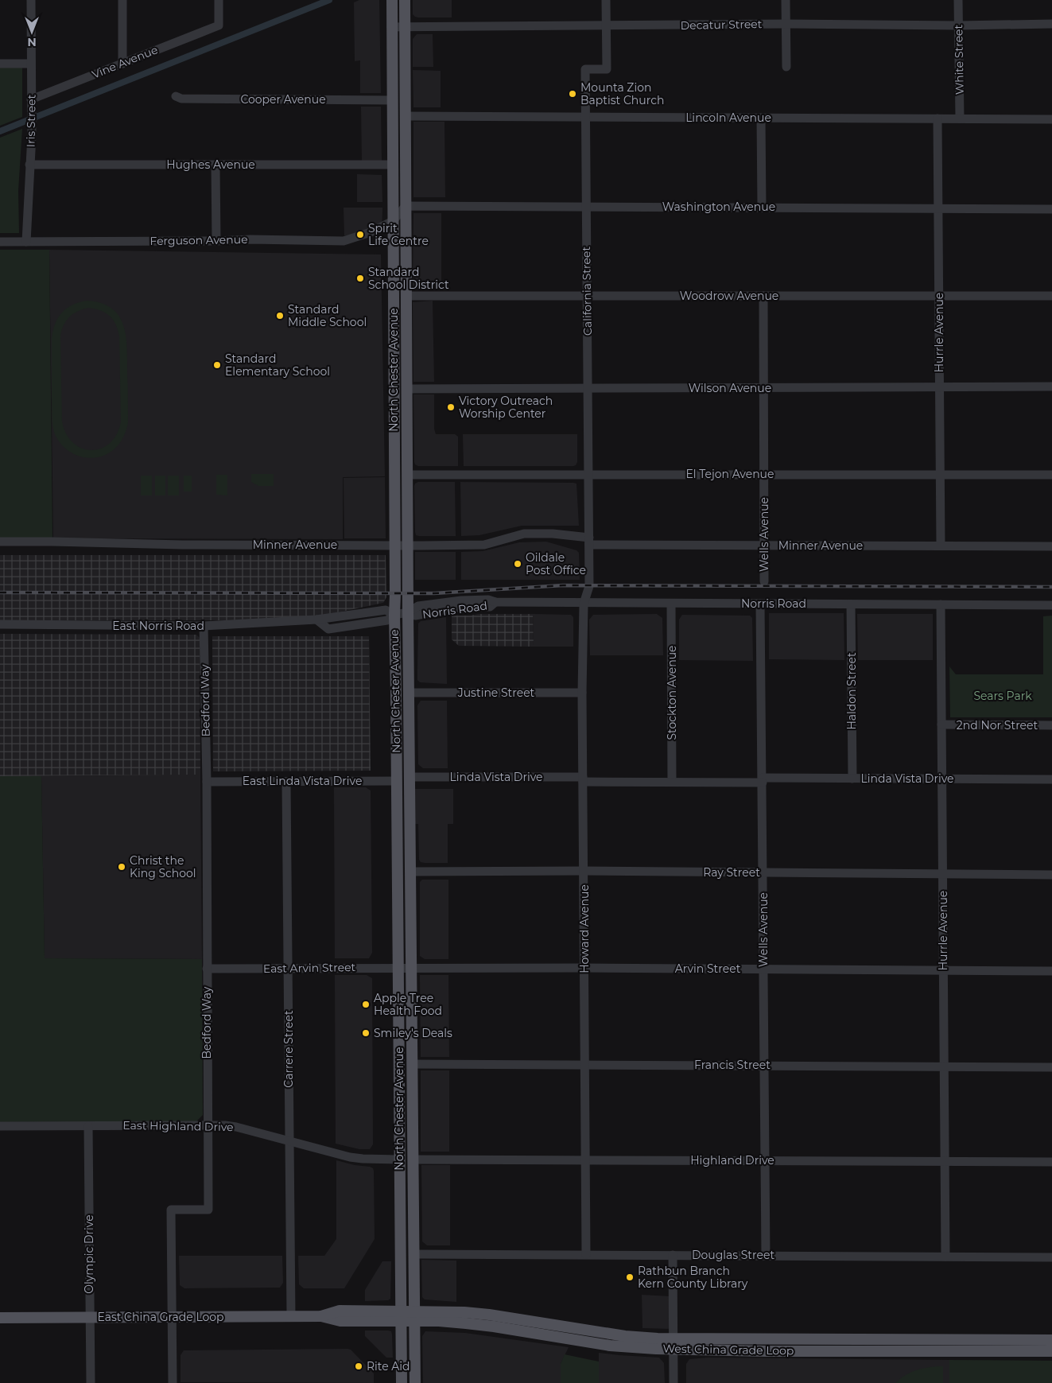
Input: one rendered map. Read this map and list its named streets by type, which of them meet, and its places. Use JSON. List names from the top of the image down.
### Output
{
  "streets": {
    "main road": ["North Chester Avenue", "East China Grade Loop", "West China Grade Loop"],
    "street": [
      "Decatur Street",
      "White Street",
      "Vine Avenue",
      "Cooper Avenue",
      "Lincoln Avenue",
      "Iris Street",
      "Hughes Avenue",
      "Washington Avenue",
      "Ferguson Avenue",
      "California Street",
      "Woodrow Avenue",
      "Hurrle Avenue",
      "Wilson Avenue",
      "El Tejon Avenue",
      "Wells Avenue",
      "Minner Avenue",
      "Norris Road",
      "East Norris Road",
      "Haldon Street",
      "Justine Street",
      "Stockton Avenue",
      "Bedford Way",
      "2nd Nor Street",
      "Linda Vista Drive",
      "East Linda Vista Drive",
      "Ray Street",
      "Howard Avenue",
      "East Arvin Street",
      "Arvin Street",
      "Carrere Street",
      "Francis Street",
      "East Highland Drive",
      "Highland Drive",
      "Olympic Drive",
      "Douglas Street"
    ]
  },
  "crossings": [
    ["Decatur Street", "White Street"],
    ["Decatur Street", "California Street"],
    ["Decatur Street", "North Chester Avenue"],
    ["White Street", "Lincoln Avenue"],
    ["Vine Avenue", "Iris Street"],
    ["Cooper Avenue", "North Chester Avenue"],
    ["Lincoln Avenue", "California Street"],
    ["Lincoln Avenue", "Hurrle Avenue"],
    ["Lincoln Avenue", "North Chester Avenue"],
    ["Iris Street", "Hughes Avenue"],
    ["Iris Street", "Ferguson Avenue"],
    ["Hughes Avenue", "North Chester Avenue"],
    ["Washington Avenue", "California Street"],
    ["Washington Avenue", "Hurrle Avenue"],
    ["Washington Avenue", "North Chester Avenue"],
    ["Ferguson Avenue", "North Chester Avenue"],
    ["California Street", "Woodrow Avenue"],
    ["California Street", "Wilson Avenue"],
    ["California Street", "El Tejon Avenue"],
    ["California Street", "Minner Avenue"],
    ["California Street", "Norris Road"],
    ["California Street", "Howard Avenue"],
    ["Woodrow Avenue", "Hurrle Avenue"],
    ["Woodrow Avenue", "North Chester Avenue"],
    ["Woodrow Avenue", "Wells Avenue"],
    ["Hurrle Avenue", "Wilson Avenue"],
    ["Hurrle Avenue", "El Tejon Avenue"],
    ["Hurrle Avenue", "Minner Avenue"],
    ["Hurrle Avenue", "Norris Road"],
    ["Hurrle Avenue", "2nd Nor Street"],
    ["Hurrle Avenue", "Linda Vista Drive"],
    ["Hurrle Avenue", "Ray Street"],
    ["Hurrle Avenue", "Arvin Street"],
    ["Hurrle Avenue", "Francis Street"],
    ["Hurrle Avenue", "Highland Drive"],
    ["Hurrle Avenue", "Douglas Street"],
    ["North Chester Avenue", "Wilson Avenue"],
    ["North Chester Avenue", "El Tejon Avenue"],
    ["North Chester Avenue", "Minner Avenue"],
    ["North Chester Avenue", "Norris Road"],
    ["North Chester Avenue", "East Norris Road"],
    ["North Chester Avenue", "Justine Street"],
    ["North Chester Avenue", "Linda Vista Drive"],
    ["North Chester Avenue", "East Linda Vista Drive"],
    ["North Chester Avenue", "Ray Street"],
    ["North Chester Avenue", "East Arvin Street"],
    ["North Chester Avenue", "Arvin Street"],
    ["North Chester Avenue", "Francis Street"],
    ["North Chester Avenue", "East Highland Drive"],
    ["North Chester Avenue", "Highland Drive"],
    ["North Chester Avenue", "Douglas Street"],
    ["North Chester Avenue", "East China Grade Loop"],
    ["North Chester Avenue", "West China Grade Loop"],
    ["Wilson Avenue", "Wells Avenue"],
    ["El Tejon Avenue", "Wells Avenue"],
    ["Wells Avenue", "Minner Avenue"],
    ["Wells Avenue", "Norris Road"],
    ["Wells Avenue", "Linda Vista Drive"],
    ["Wells Avenue", "Ray Street"],
    ["Wells Avenue", "Arvin Street"],
    ["Wells Avenue", "Francis Street"],
    ["Wells Avenue", "Highland Drive"],
    ["Wells Avenue", "Douglas Street"],
    ["Norris Road", "East Norris Road"],
    ["Norris Road", "Haldon Street"],
    ["Norris Road", "Stockton Avenue"],
    ["Norris Road", "Howard Avenue"],
    ["East Norris Road", "Bedford Way"],
    ["Haldon Street", "Linda Vista Drive"],
    ["Justine Street", "Howard Avenue"],
    ["Stockton Avenue", "Linda Vista Drive"],
    ["Bedford Way", "East Linda Vista Drive"],
    ["Bedford Way", "East Arvin Street"],
    ["Bedford Way", "East Highland Drive"],
    ["Bedford Way", "East China Grade Loop"],
    ["Linda Vista Drive", "Howard Avenue"],
    ["East Linda Vista Drive", "Carrere Street"],
    ["Ray Street", "Howard Avenue"],
    ["Howard Avenue", "Arvin Street"],
    ["Howard Avenue", "Francis Street"],
    ["Howard Avenue", "Highland Drive"],
    ["Howard Avenue", "Douglas Street"],
    ["East Arvin Street", "Arvin Street"],
    ["East Arvin Street", "Carrere Street"],
    ["Carrere Street", "East Highland Drive"],
    ["Carrere Street", "East China Grade Loop"],
    ["East Highland Drive", "Olympic Drive"],
    ["Olympic Drive", "East China Grade Loop"],
    ["East China Grade Loop", "West China Grade Loop"]
  ],
  "parks": ["Sears Park"],
  "places": [
    "Mounta Zion Baptist Church",
    "Spirit Life Centre",
    "Standard School District",
    "Standard Middle School",
    "Standard Elementary School",
    "Victory Outreach Worship Center",
    "Oildale Post Office",
    "Christ the King School",
    "Apple Tree Health Food",
    "Smiley's Deals",
    "Rathbun Branch Kern County Library",
    "Rite Aid"
  ],
  "north": "bottom"
}
